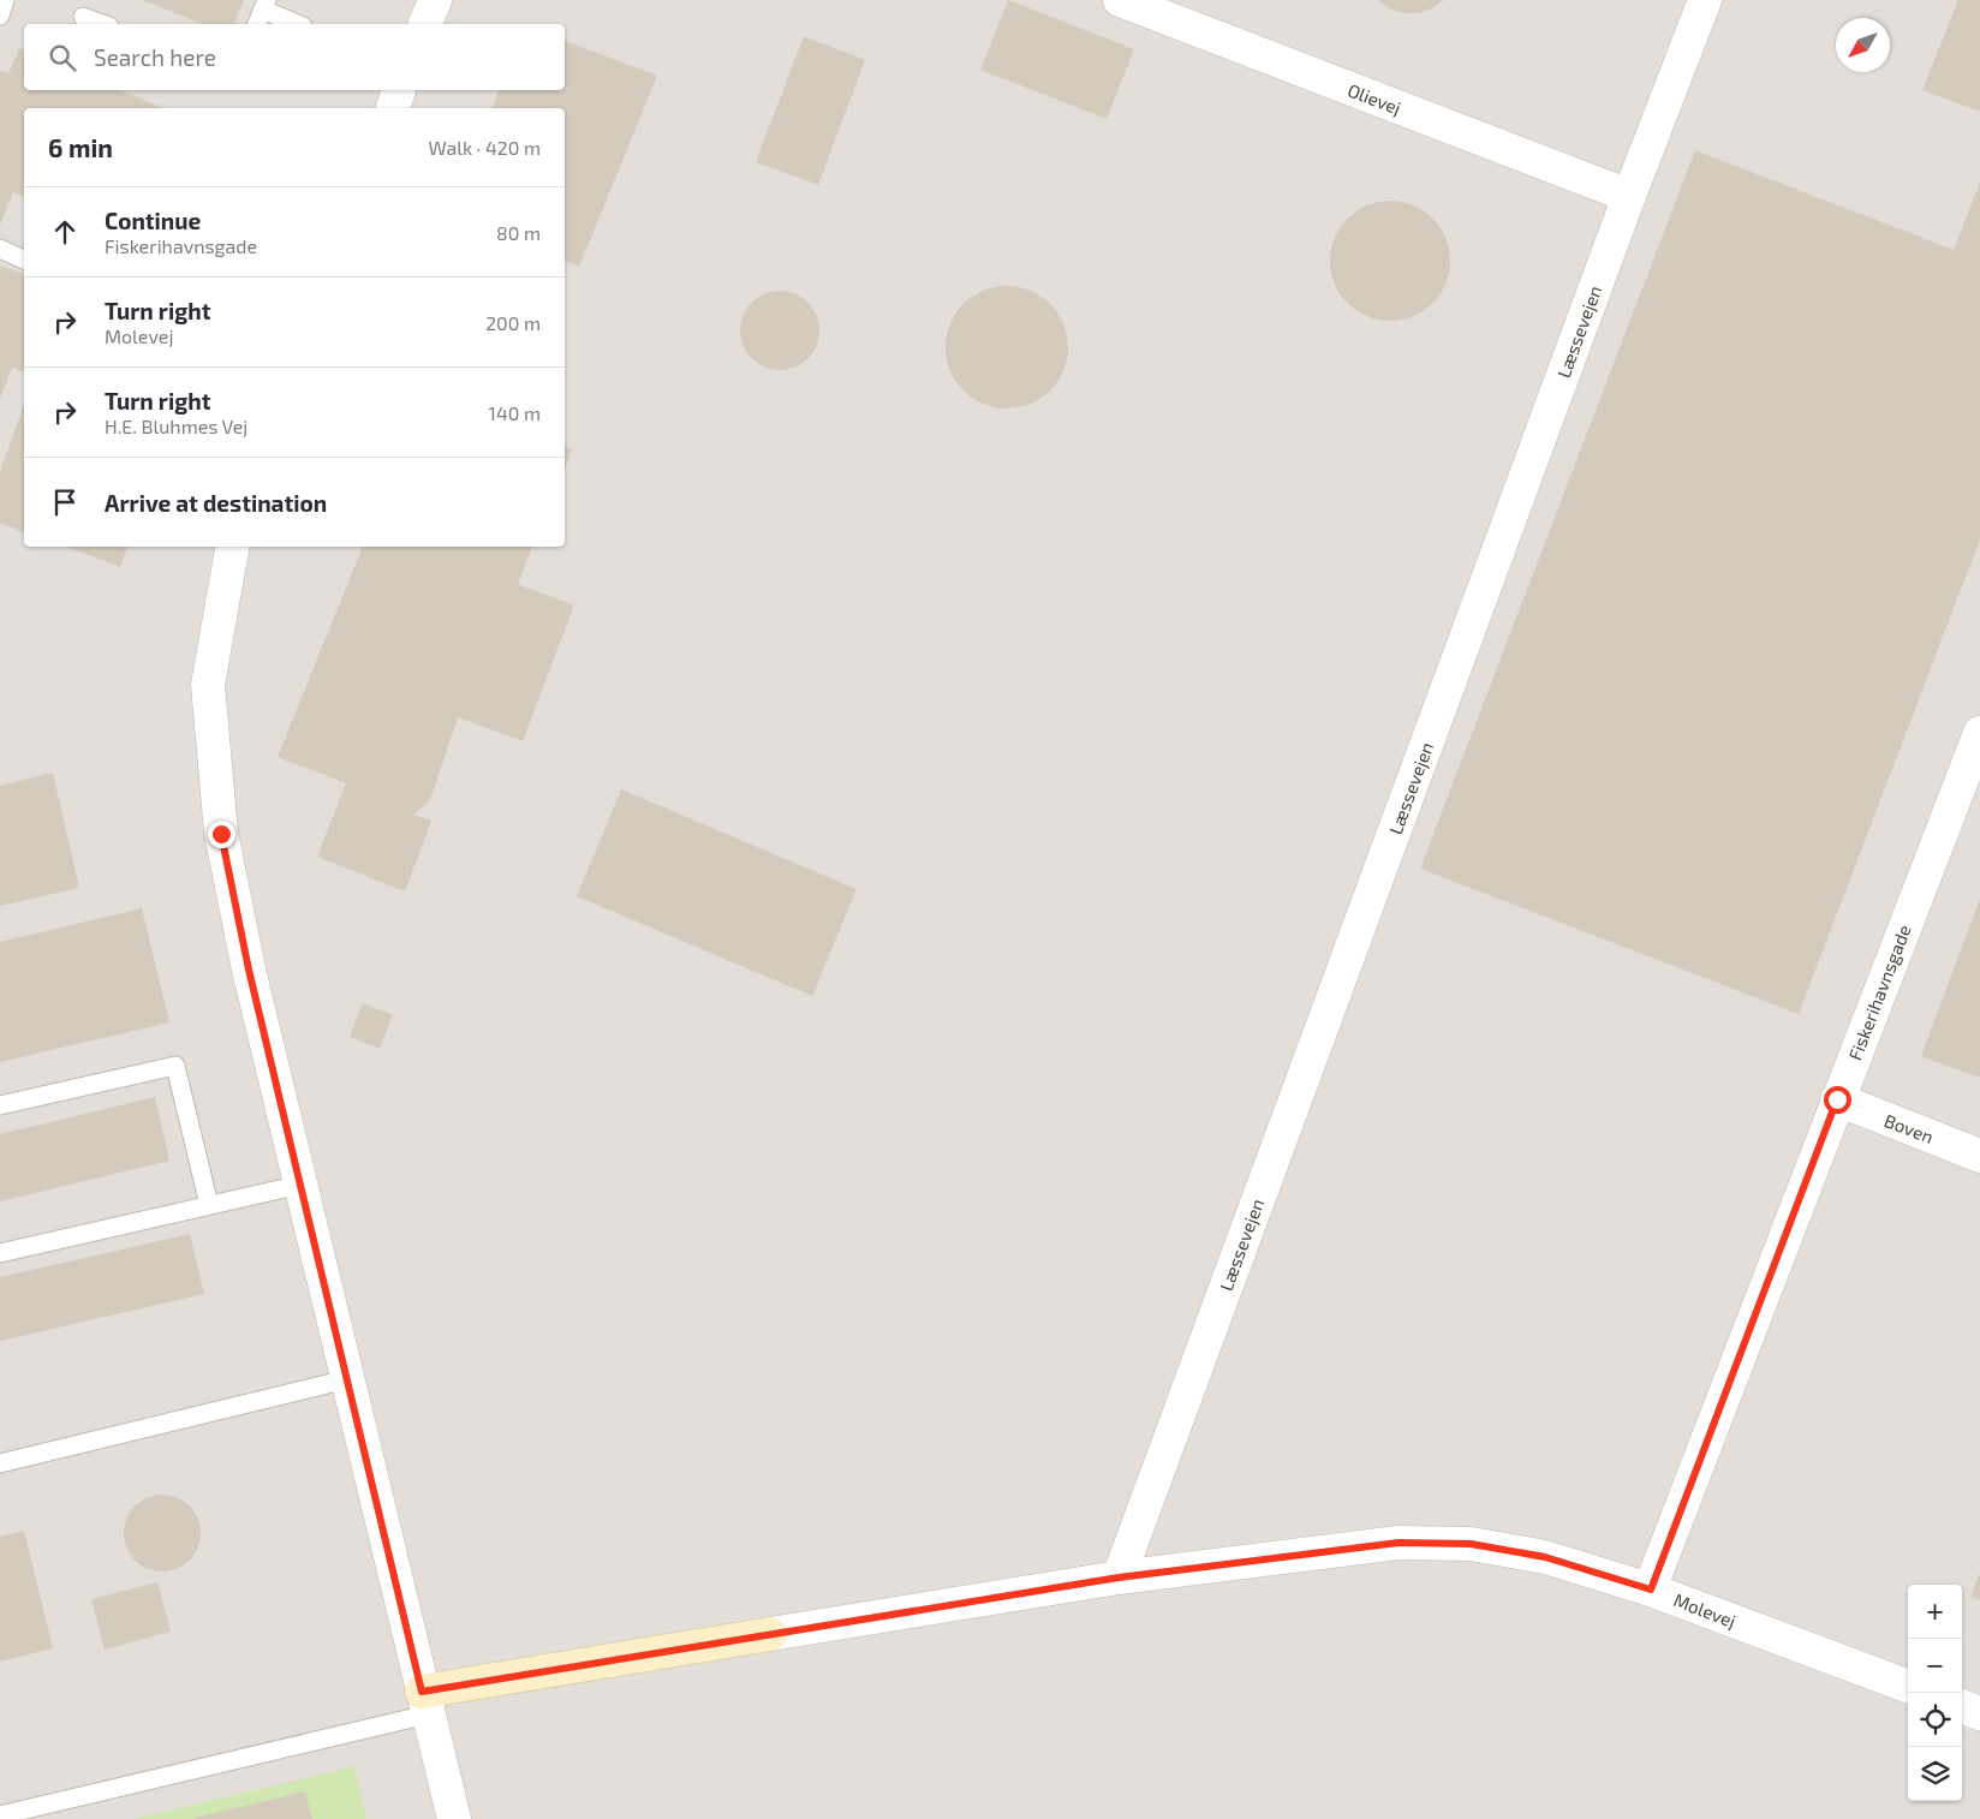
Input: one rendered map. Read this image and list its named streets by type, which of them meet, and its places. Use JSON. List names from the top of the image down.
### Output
{
  "streets": {
    "street": [
      "Olievej",
      "Læssevejen",
      "Fiskerihavnsgade",
      "Boven",
      "Molevej"
    ]
  },
  "crossings": [
    ["Olievej", "Læssevejen"],
    ["Læssevejen", "Molevej"],
    ["Fiskerihavnsgade", "Boven"],
    ["Fiskerihavnsgade", "Molevej"]
  ],
  "north": "bottom left",
  "page": {
    "search": "Search here",
    "heading": ["6 min", "Walk · 420 m"],
    "list": [
      ["Continue", "Fiskerihavnsgade", "80 m"],
      ["Turn right", "Molevej", "200 m"],
      ["Turn right", "H.E. Bluhmes Vej", "140 m"],
      "Arrive at destination"
    ],
    "map_buttons": ["+", "−"]
  }
}
